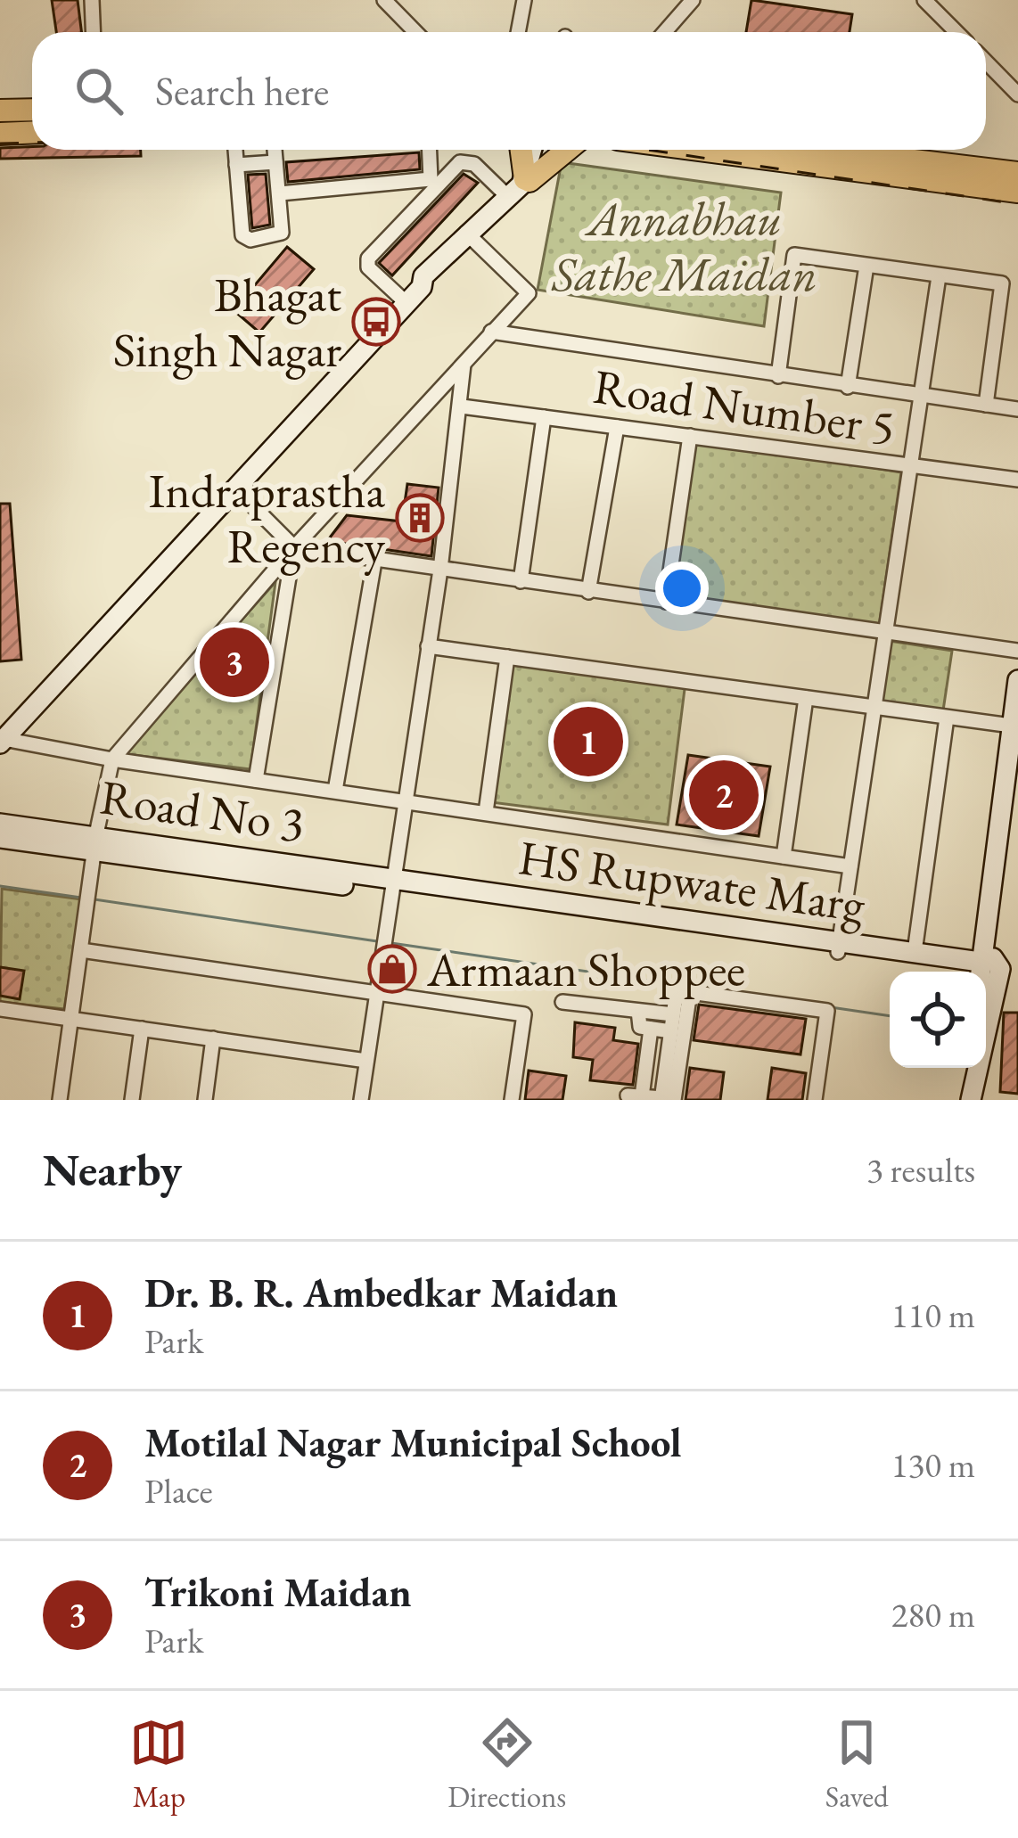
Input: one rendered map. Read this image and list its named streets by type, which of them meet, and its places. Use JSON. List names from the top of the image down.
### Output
{
  "streets": {
    "street": ["Road Number 5", "Road No 3", "HS Rupwate Marg"]
  },
  "crossings": [
    ["Road No 3", "HS Rupwate Marg"]
  ],
  "parks": ["Annabhau Sathe Maidan"],
  "places": {
    "bus stop": ["Bhagat Singh Nagar"],
    "building": ["Indraprastha Regency"],
    "shop": ["Armaan Shoppee"]
  },
  "page": {
    "search": "Search here",
    "pins": ["3", "1", "2"],
    "heading": ["Nearby", "3 results"],
    "list": [
      {
        "mark": "1",
        "name": "Dr. B. R. Ambedkar Maidan",
        "note": "Park",
        "value": "110 m"
      },
      {
        "mark": "2",
        "name": "Motilal Nagar Municipal School",
        "note": "Place",
        "value": "130 m"
      },
      {
        "mark": "3",
        "name": "Trikoni Maidan",
        "note": "Park",
        "value": "280 m"
      }
    ],
    "nav": ["Map", "Directions", "Saved"]
  }
}
